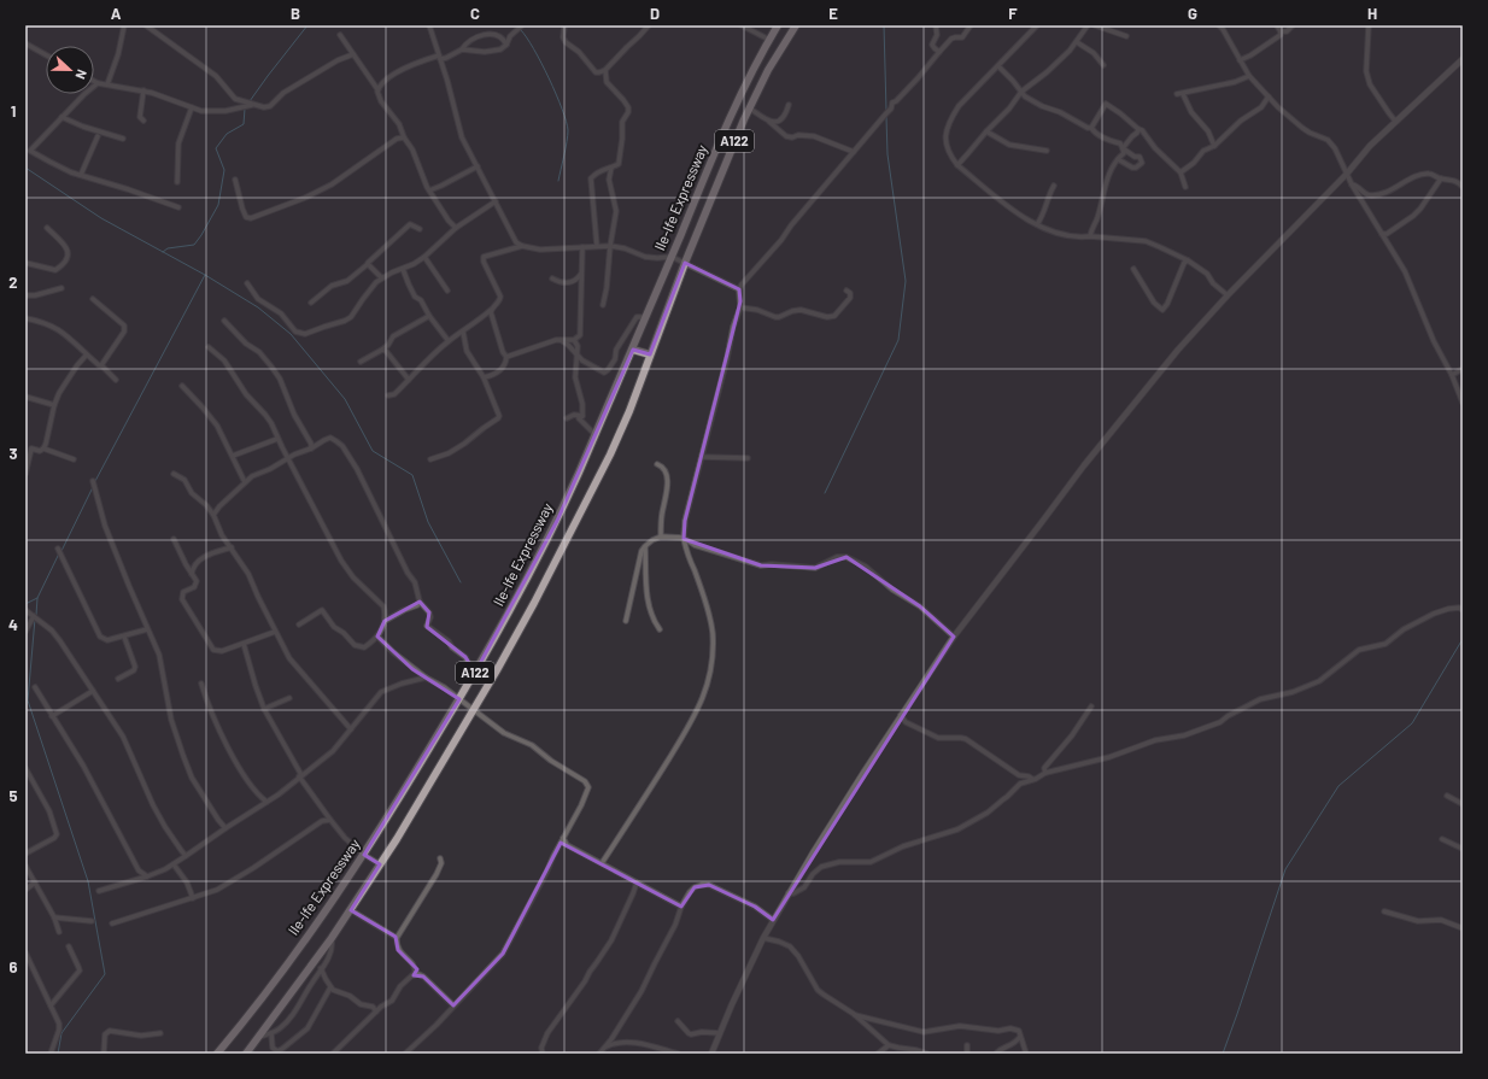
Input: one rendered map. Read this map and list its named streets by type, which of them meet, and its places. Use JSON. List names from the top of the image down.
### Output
{
  "streets": {
    "highway": ["A122", "Ile-Ife Expressway"]
  },
  "north": "right",
  "grid": {
    "columns": [
      "A",
      "B",
      "C",
      "D",
      "E",
      "F",
      "G",
      "H"
    ],
    "rows": [
      "1",
      "2",
      "3",
      "4",
      "5",
      "6"
    ]
  }
}
